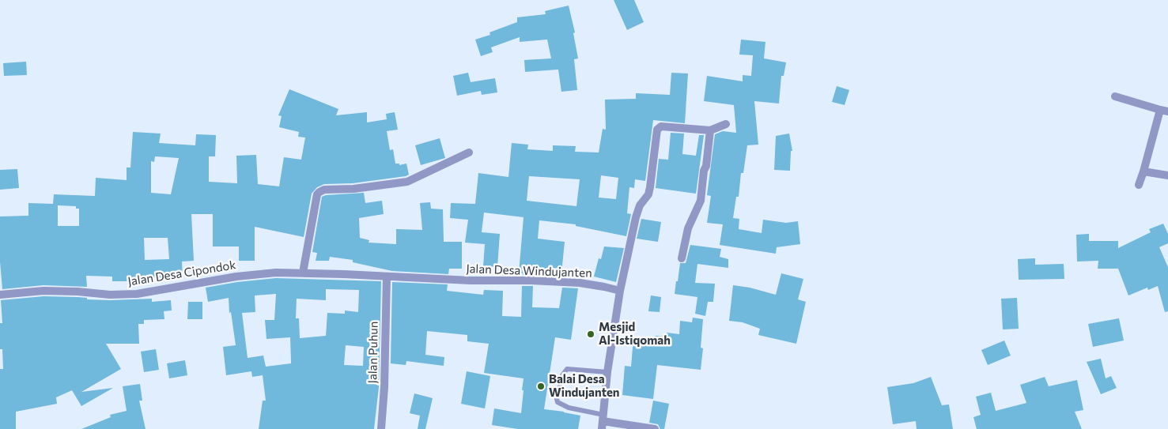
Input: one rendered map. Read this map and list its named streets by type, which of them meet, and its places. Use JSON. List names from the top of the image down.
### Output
{
  "streets": {
    "street": ["Jalan Desa Windujanten", "Jalan Desa Cipondok", "Jalan Puhun"]
  },
  "crossings": [
    ["Jalan Desa Windujanten", "Jalan Desa Cipondok"],
    ["Jalan Desa Windujanten", "Jalan Puhun"]
  ],
  "places": ["Mesjid Al-Istiqomah", "Balai Desa Windujanten"]
}
